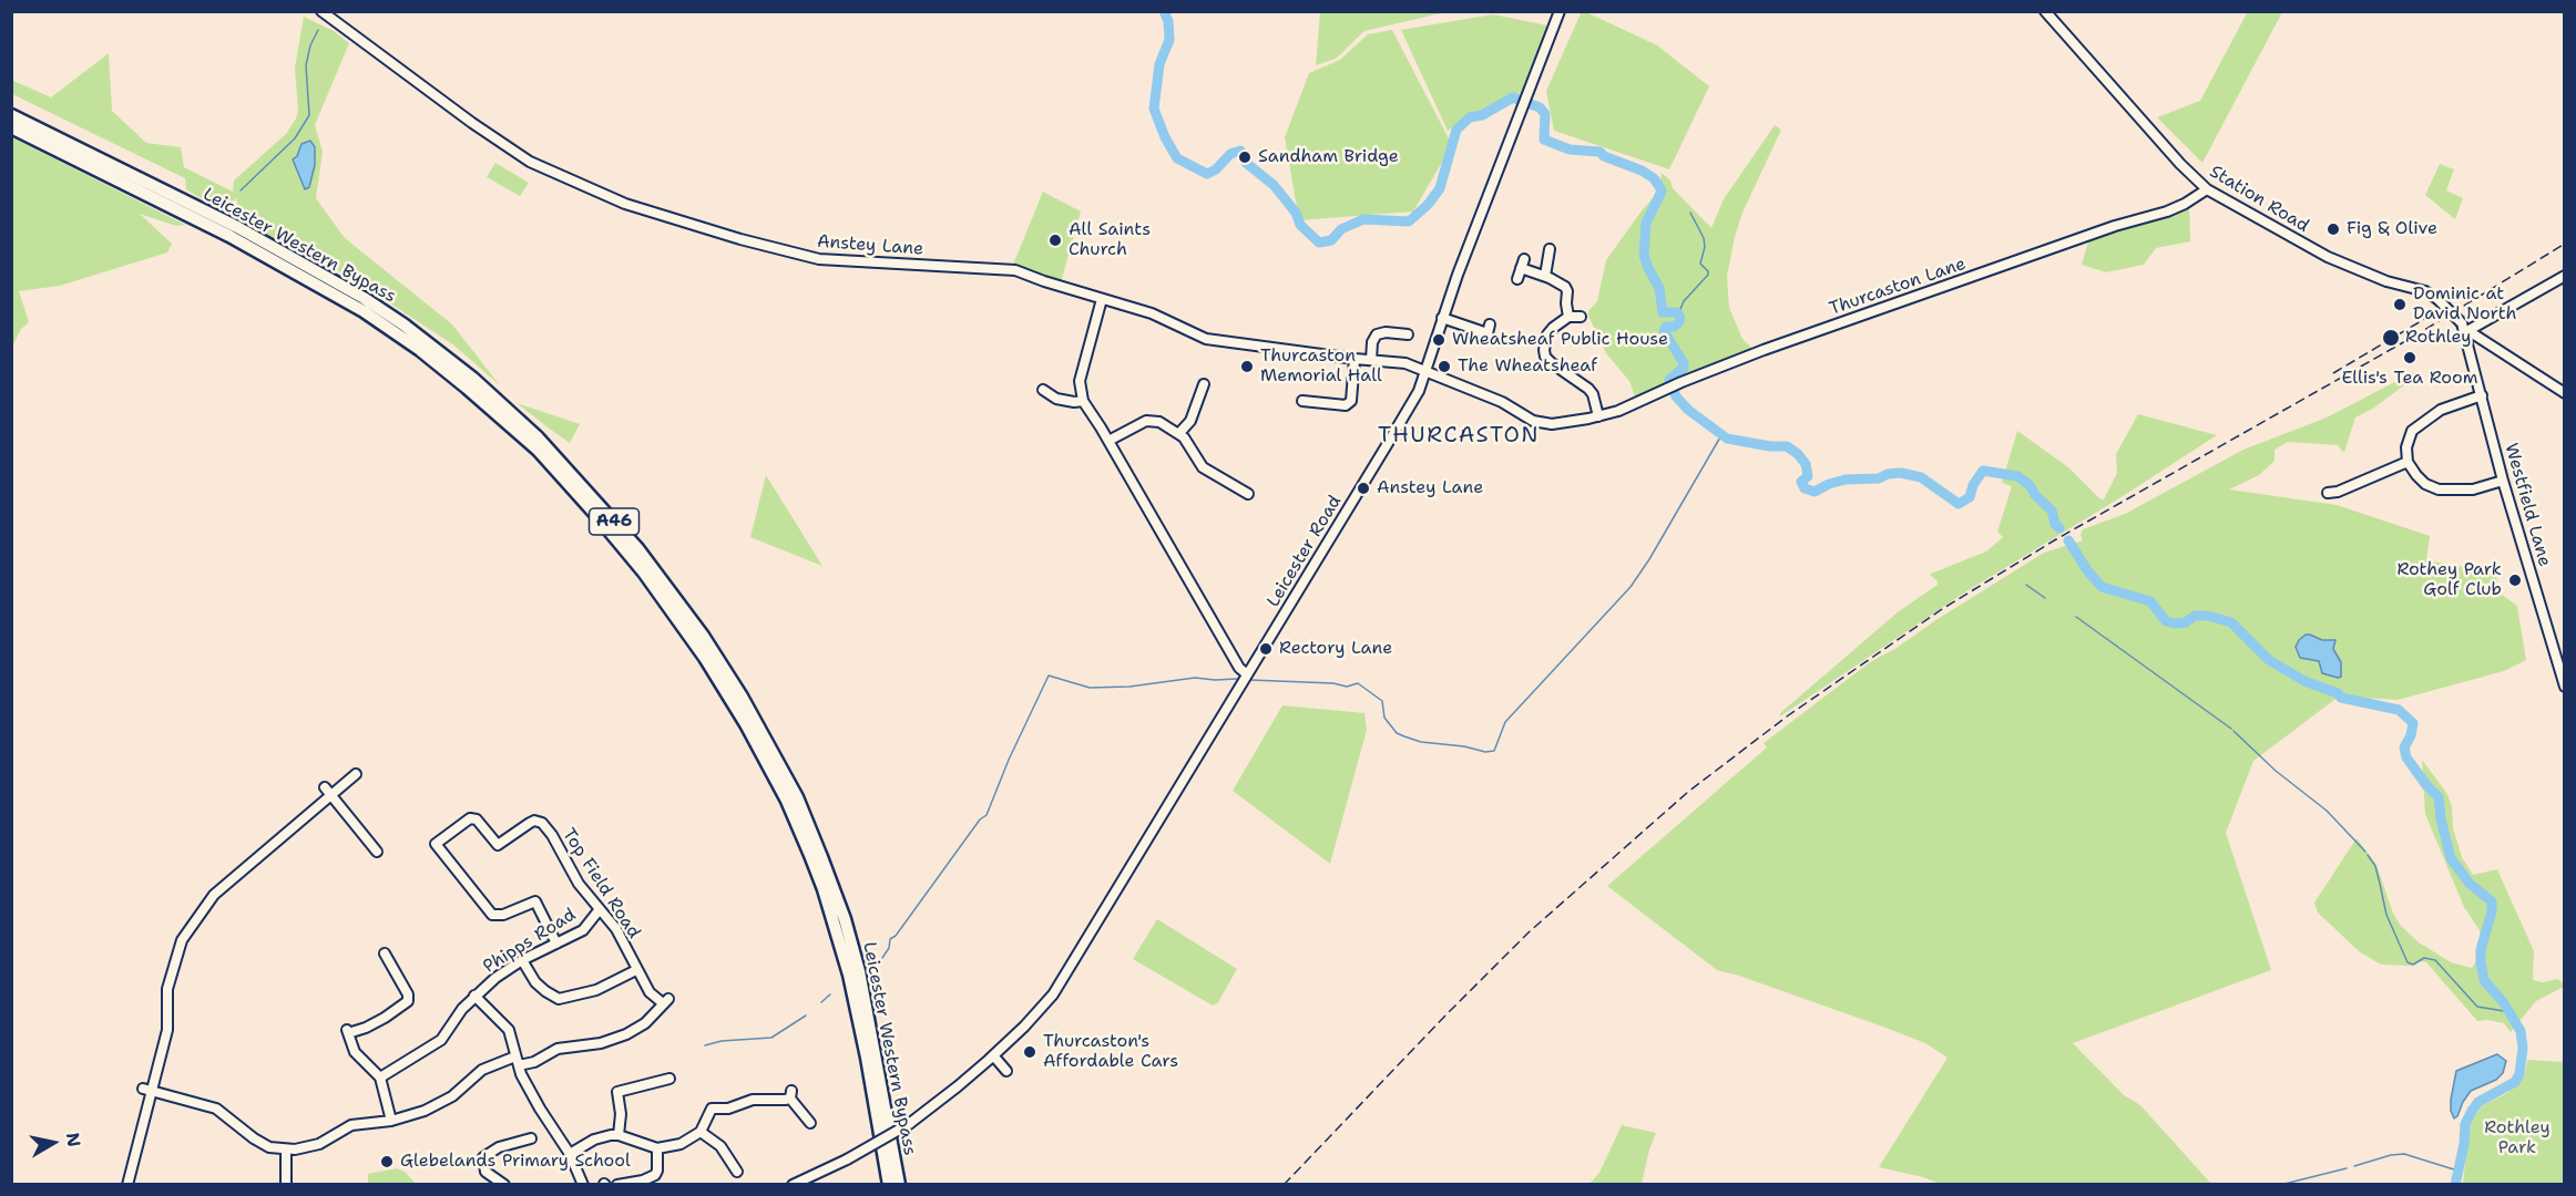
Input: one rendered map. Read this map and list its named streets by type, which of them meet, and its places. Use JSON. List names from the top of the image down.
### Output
{
  "streets": {
    "highway": ["Leicester Western Bypass", "A46"],
    "street": [
      "Station Road",
      "Anstey Lane",
      "Thurcaston Lane",
      "Westfield Lane",
      "Leicester Road",
      "Top Field Road",
      "Phipps Road"
    ]
  },
  "crossings": [
    ["Station Road", "Thurcaston Lane"],
    ["Station Road", "Westfield Lane"],
    ["Anstey Lane", "Thurcaston Lane"],
    ["Anstey Lane", "Leicester Road"],
    ["Top Field Road", "Phipps Road"]
  ],
  "districts": ["THURCASTON"],
  "parks": ["Rothley Park"],
  "places": [
    "Sandham Bridge",
    "Fig & Olive",
    "All Saints Church",
    "Dominic at David North",
    "Rothley",
    "Wheatsheaf Public House",
    "Ellis's Tea Room",
    "Thurcaston Memorial Hall",
    "The Wheatsheaf",
    "Anstey Lane",
    "Rothey Park Golf Club",
    "Rectory Lane",
    "Thurcaston's Affordable Cars",
    "Glebelands Primary School"
  ],
  "north": "right"
}
